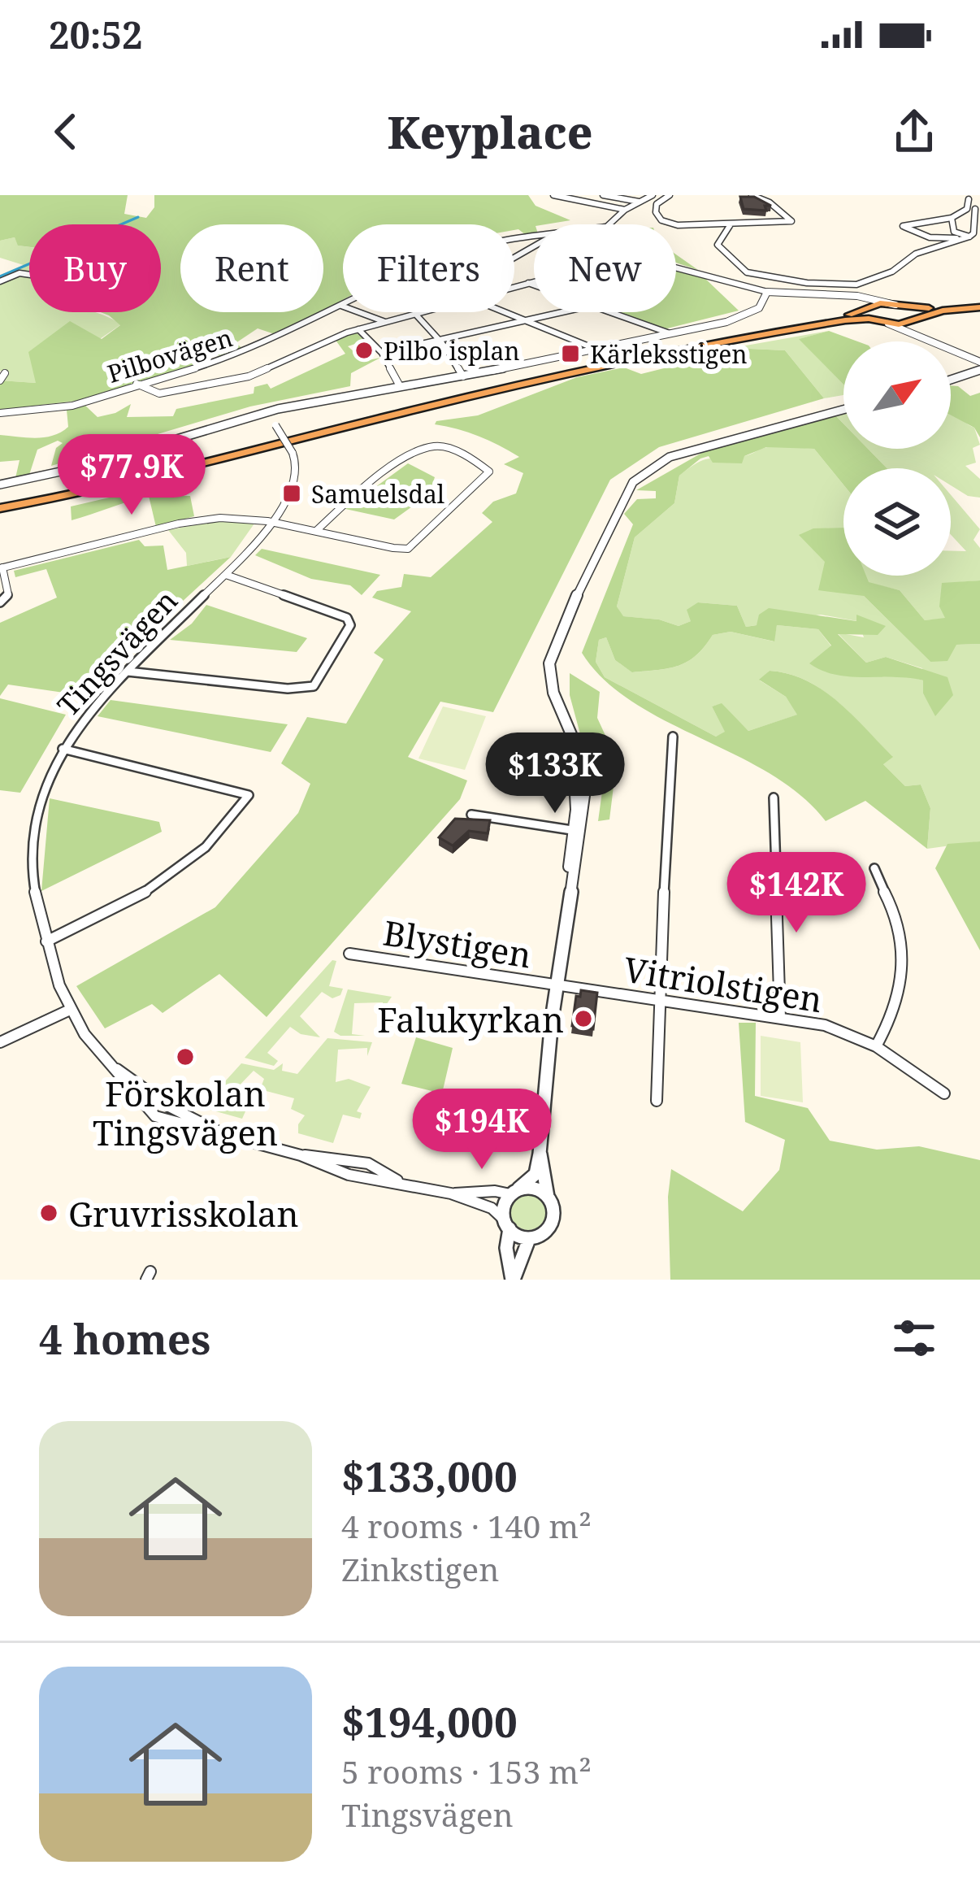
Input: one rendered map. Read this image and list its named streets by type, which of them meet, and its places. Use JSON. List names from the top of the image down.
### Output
{
  "streets": {
    "street": [
      "Pilbovägen",
      "Tingsvägen",
      "Blystigen",
      "Vitriolstigen"
    ]
  },
  "crossings": [
    ["Blystigen", "Vitriolstigen"]
  ],
  "places": {
    "other": [
      "Pilbo isplan",
      "Falukyrkan",
      "Förskolan Tingsvägen",
      "Gruvrisskolan"
    ],
    "transit": ["Kärleksstigen", "Samuelsdal"]
  },
  "north": "top right",
  "page": {
    "status": "20:52",
    "header": "Keyplace",
    "chip": [
      "Buy",
      "Rent",
      "Filters",
      "New"
    ],
    "price": [
      "$77.9K",
      "$133K",
      "$142K",
      "$194K"
    ],
    "heading": "4 homes",
    "list": [
      {
        "name": "$133,000",
        "note": "4 rooms · 140 m² · Zinkstigen"
      },
      {
        "name": "$194,000",
        "note": "5 rooms · 153 m² · Tingsvägen"
      }
    ]
  }
}
